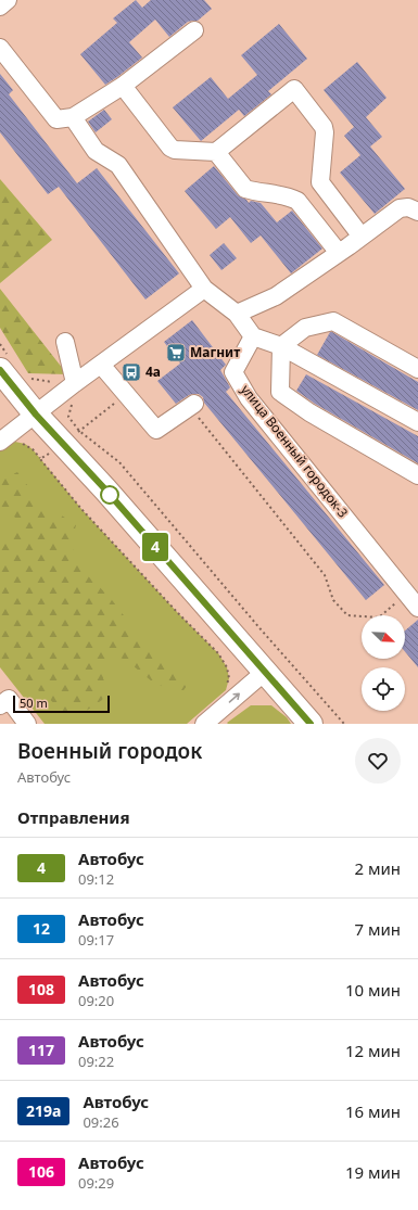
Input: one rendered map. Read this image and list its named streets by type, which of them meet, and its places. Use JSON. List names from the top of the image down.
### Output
{
  "streets": {
    "street": ["улица Военный городок-3"]
  },
  "places": {
    "supermarket": ["Магнит"],
    "bus stop": ["4а"]
  },
  "lines": ["bus line 4"],
  "scale_bar": "50 m",
  "north": "bottom right",
  "page": {
    "on_map": "4",
    "scale": "50 m",
    "heading": [
      ["Военный городок", "Автобус"],
      "Отправления"
    ],
    "list": [
      {
        "mark": "4",
        "name": "Автобус",
        "note": "09:12",
        "value": "2 мин"
      },
      {
        "mark": "12",
        "name": "Автобус",
        "note": "09:17",
        "value": "7 мин"
      },
      {
        "mark": "108",
        "name": "Автобус",
        "note": "09:20",
        "value": "10 мин"
      },
      {
        "mark": "117",
        "name": "Автобус",
        "note": "09:22",
        "value": "12 мин"
      },
      {
        "mark": "219a",
        "name": "Автобус",
        "note": "09:26",
        "value": "16 мин"
      },
      {
        "mark": "106",
        "name": "Автобус",
        "note": "09:29",
        "value": "19 мин"
      }
    ]
  }
}
